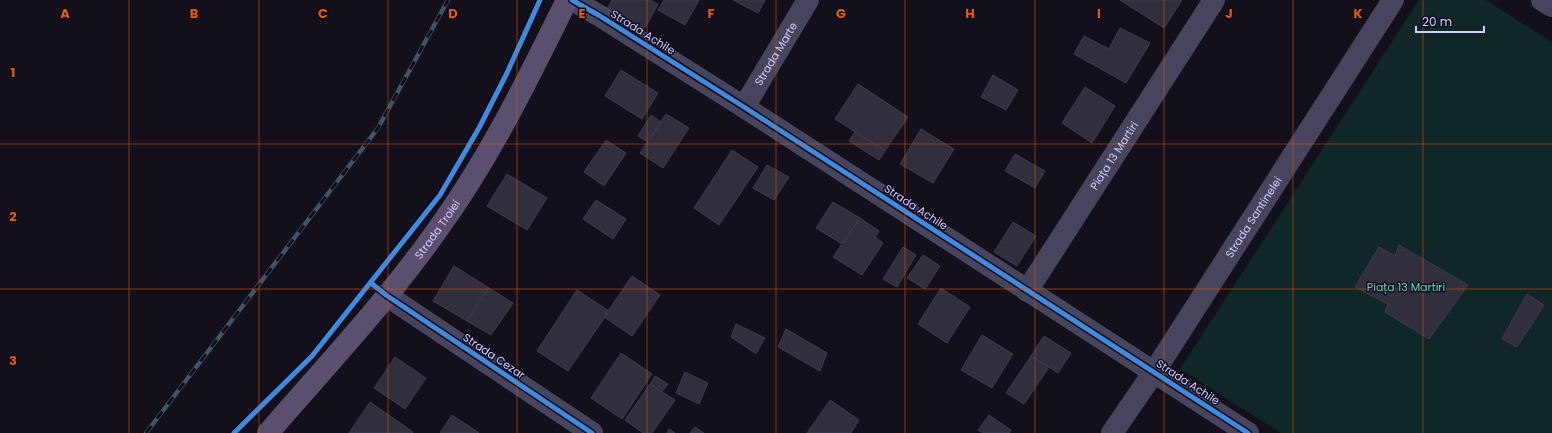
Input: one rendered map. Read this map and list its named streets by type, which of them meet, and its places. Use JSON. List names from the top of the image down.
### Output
{
  "streets": {
    "main road": ["Strada Troiei"],
    "street": [
      "Strada Achile",
      "Strada Marte",
      "Piața 13 Martiri",
      "Strada Santinelei",
      "Strada Cezar"
    ]
  },
  "crossings": [
    ["Strada Achile", "Strada Marte"],
    ["Strada Achile", "Piața 13 Martiri"],
    ["Strada Achile", "Strada Santinelei"],
    ["Strada Troiei", "Strada Cezar"]
  ],
  "parks": ["Piața 13 Martiri"],
  "scale_bar": "20 m",
  "grid": {
    "columns": [
      "A",
      "B",
      "C",
      "D",
      "E",
      "F",
      "G",
      "H",
      "I",
      "J",
      "K"
    ],
    "rows": ["1", "2", "3"]
  }
}
